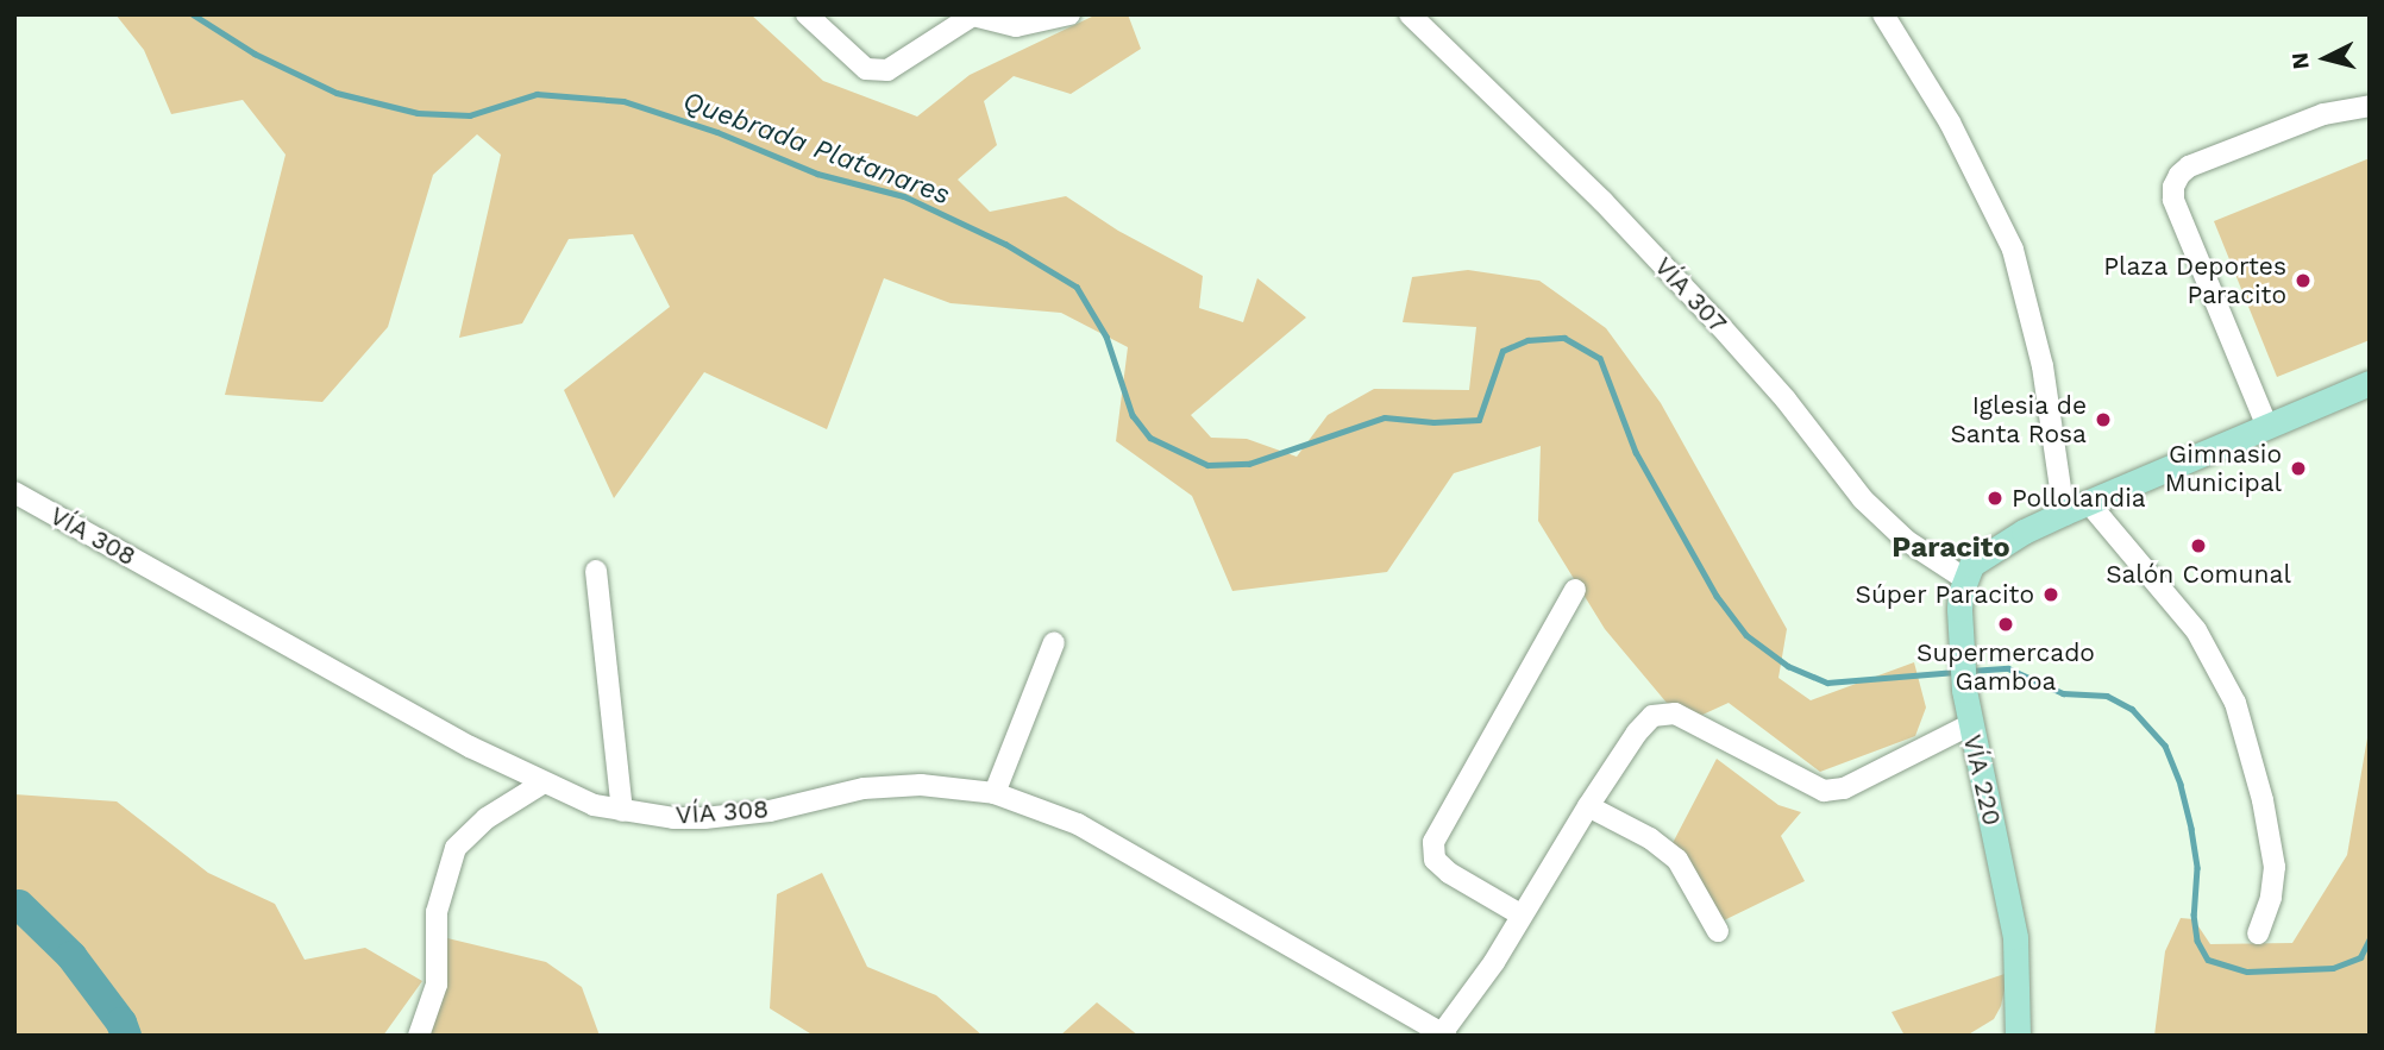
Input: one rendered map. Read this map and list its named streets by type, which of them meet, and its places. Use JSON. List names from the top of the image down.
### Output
{
  "streets": {
    "main road": ["VÍA 220"],
    "street": ["VÍA 307", "VÍA 308"]
  },
  "crossings": [
    ["VÍA 307", "VÍA 220"]
  ],
  "districts": ["Paracito"],
  "water": ["Quebrada Platanares"],
  "places": [
    "Plaza Deportes Paracito",
    "Iglesia de Santa Rosa",
    "Gimnasio Municipal",
    "Pollolandia",
    "Salón Comunal",
    "Súper Paracito",
    "Supermercado Gamboa"
  ],
  "north": "left"
}
